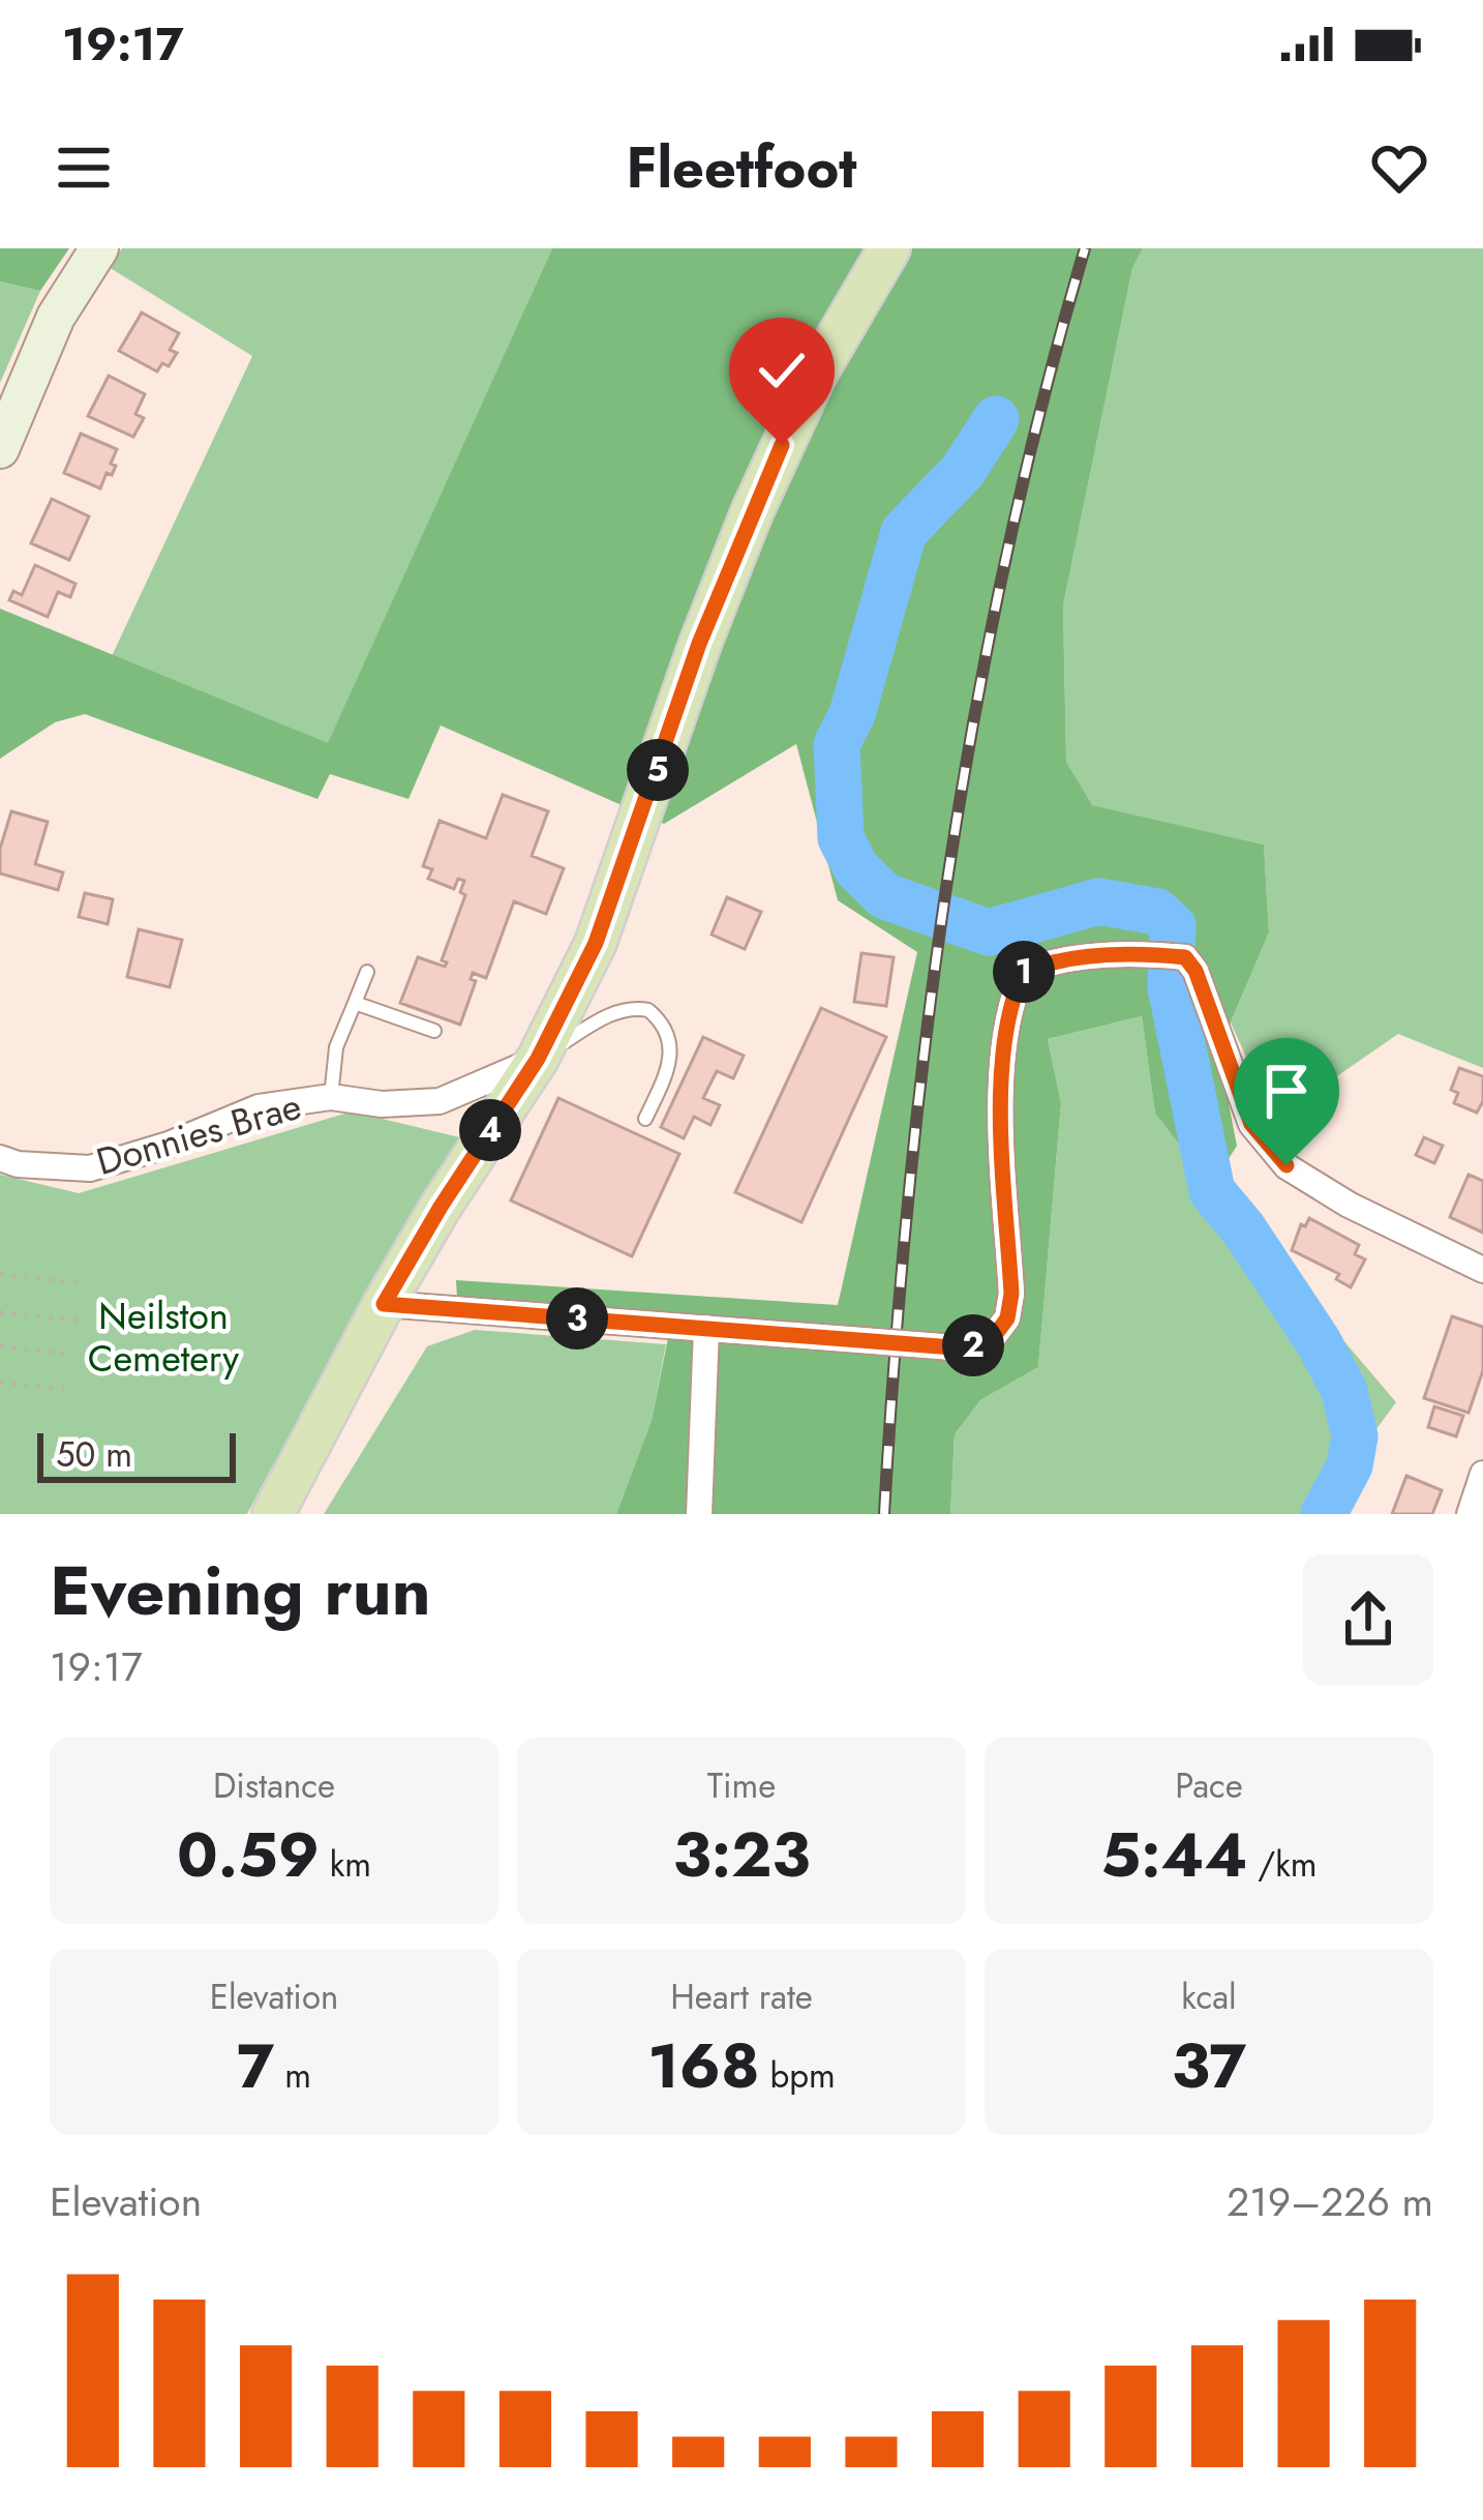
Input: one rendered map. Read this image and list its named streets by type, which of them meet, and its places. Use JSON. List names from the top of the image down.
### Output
{
  "streets": {
    "street": ["Donnies Brae"]
  },
  "parks": ["Neilston Cemetery"],
  "scale_bar": "50 m",
  "page": {
    "status": "19:17",
    "header": "Fleetfoot",
    "pins": [
      "5",
      "1",
      "4",
      "3",
      "2"
    ],
    "scale": "50 m",
    "heading": ["Evening run", "19:17"],
    "stats": [
      ["Distance", "0.59 km"],
      ["Time", "3:23"],
      ["Pace", "5:44 /km"],
      ["Elevation", "7 m"],
      ["Heart rate", "168 bpm"],
      ["kcal", "37"]
    ],
    "chart": ["Elevation", "219–226 m"]
  }
}
